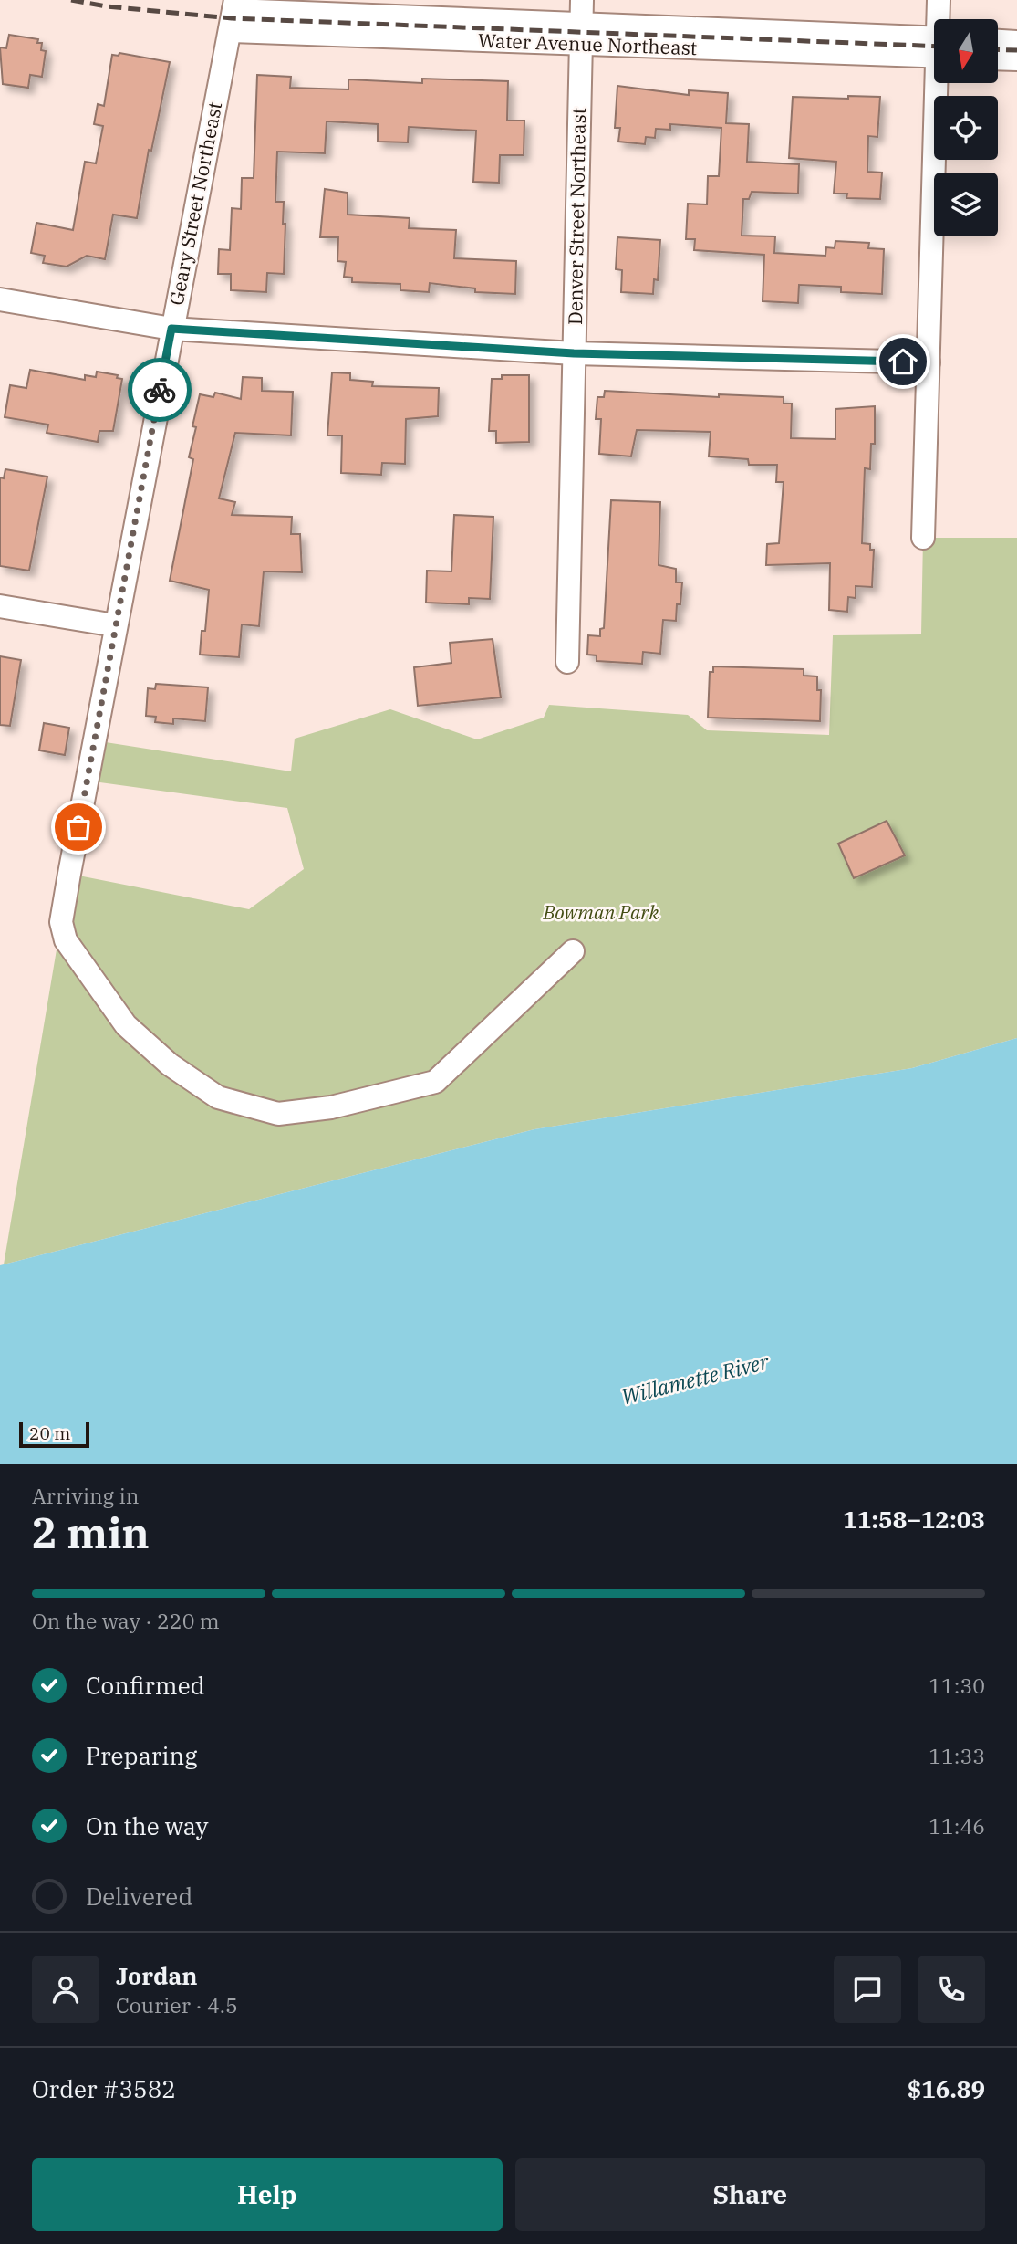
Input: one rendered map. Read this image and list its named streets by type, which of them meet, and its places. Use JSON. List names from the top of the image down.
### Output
{
  "streets": {
    "street": ["Water Avenue Northeast", "Geary Street Northeast", "Denver Street Northeast"]
  },
  "crossings": [
    ["Water Avenue Northeast", "Geary Street Northeast"],
    ["Water Avenue Northeast", "Denver Street Northeast"]
  ],
  "water": ["Willamette River"],
  "parks": ["Bowman Park"],
  "scale_bar": "20 m",
  "north": "bottom",
  "page": {
    "scale": "20 m",
    "heading": ["2 min", "Arriving in", "11:58–12:03"],
    "panel": [
      "Jordan",
      "Courier · 4.5",
      "Order #3582",
      "$16.89"
    ],
    "bar": "On the way · 220 m",
    "list": [
      ["Confirmed", "11:30"],
      ["Preparing", "11:33"],
      ["On the way", "11:46"],
      "Delivered"
    ],
    "buttons": ["Help", "Share"]
  }
}
